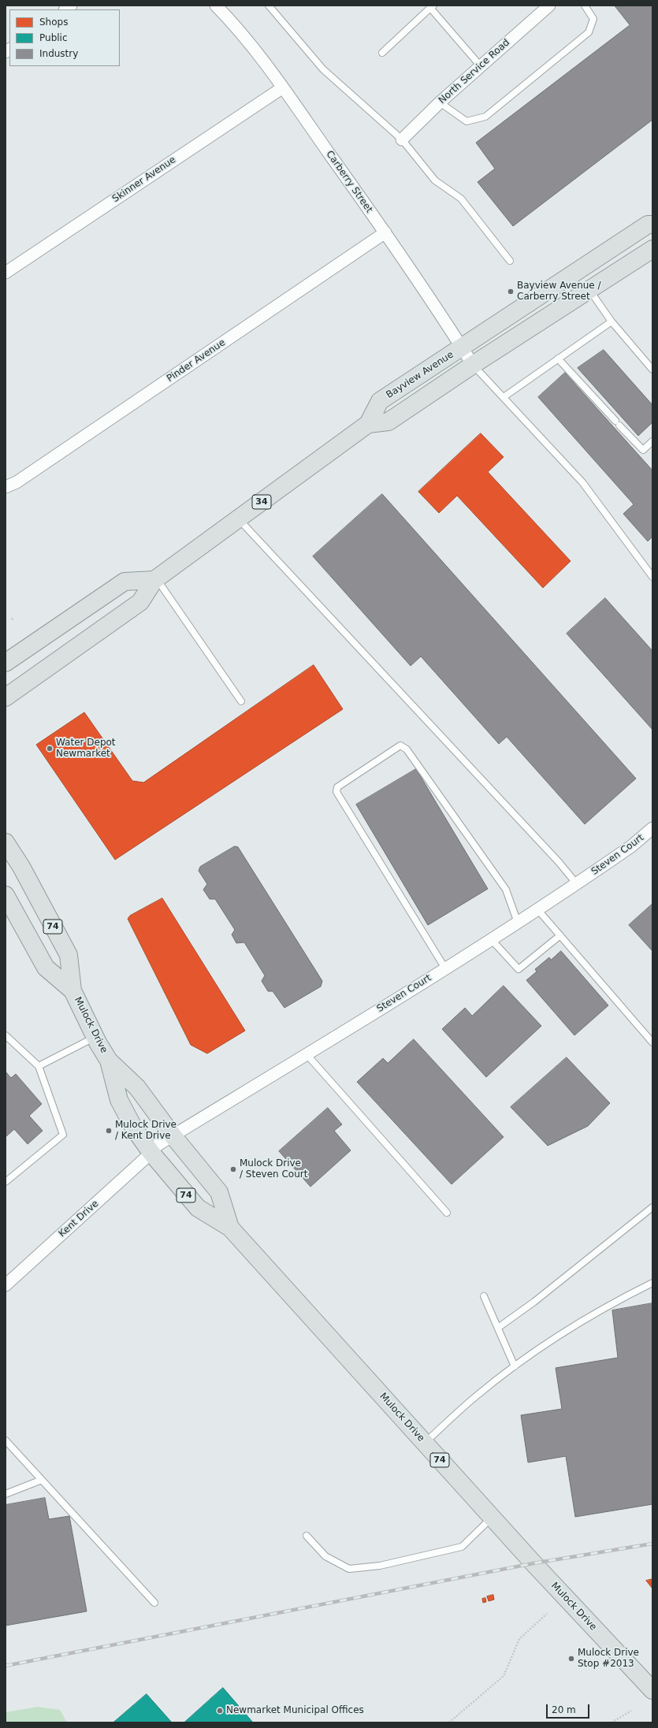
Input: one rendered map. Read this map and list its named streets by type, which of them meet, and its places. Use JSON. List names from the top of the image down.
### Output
{
  "streets": {
    "main road": [
      "Bayview Avenue",
      "34",
      "74",
      "Mulock Drive"
    ],
    "street": [
      "North Service Road",
      "Skinner Avenue",
      "Carberry Street",
      "Pinder Avenue",
      "Steven Court",
      "Kent Drive"
    ]
  },
  "crossings": [
    ["Skinner Avenue", "Carberry Street"],
    ["Carberry Street", "Pinder Avenue"],
    ["Carberry Street", "Bayview Avenue"],
    ["Carberry Street", "34"],
    ["Bayview Avenue", "34"],
    ["Steven Court", "Mulock Drive"],
    ["Steven Court", "Kent Drive"],
    ["Mulock Drive", "Kent Drive"]
  ],
  "places": [
    "Bayview Avenue / Carberry Street",
    "Water Depot Newmarket",
    "Mulock Drive / Kent Drive",
    "Mulock Drive / Steven Court",
    "Mulock Drive Stop #2013",
    "Newmarket Municipal Offices"
  ],
  "legend": ["Shops", "Public", "Industry"],
  "scale_bar": "20 m"
}
